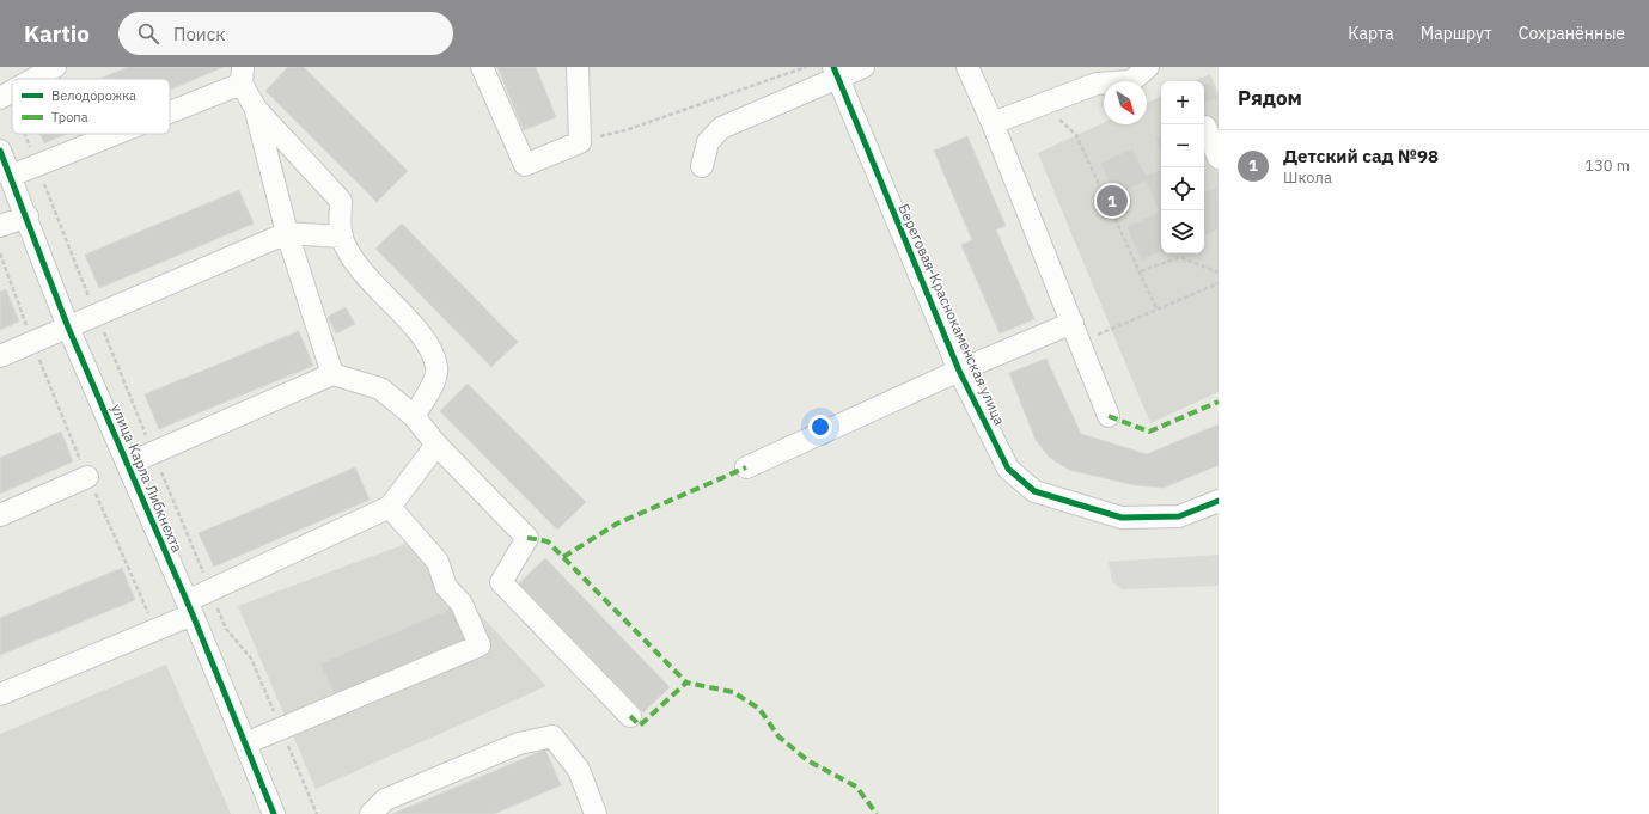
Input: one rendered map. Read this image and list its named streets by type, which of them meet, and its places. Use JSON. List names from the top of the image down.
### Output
{
  "streets": {
    "street": ["Береговая-Краснокаменская улица", "улица Карла Либкнехта"]
  },
  "legend": ["Велодорожка", "Тропа"],
  "north": "bottom right",
  "page": {
    "header": "Kartio",
    "search": "Поиск",
    "nav": ["Карта", "Маршрут", "Сохранённые"],
    "heading": "Рядом",
    "map_buttons": ["+", "−"],
    "list": [
      {
        "mark": "1",
        "name": "Детский сад №98",
        "note": "Школа",
        "value": "130 m"
      }
    ],
    "pins": "1"
  }
}
